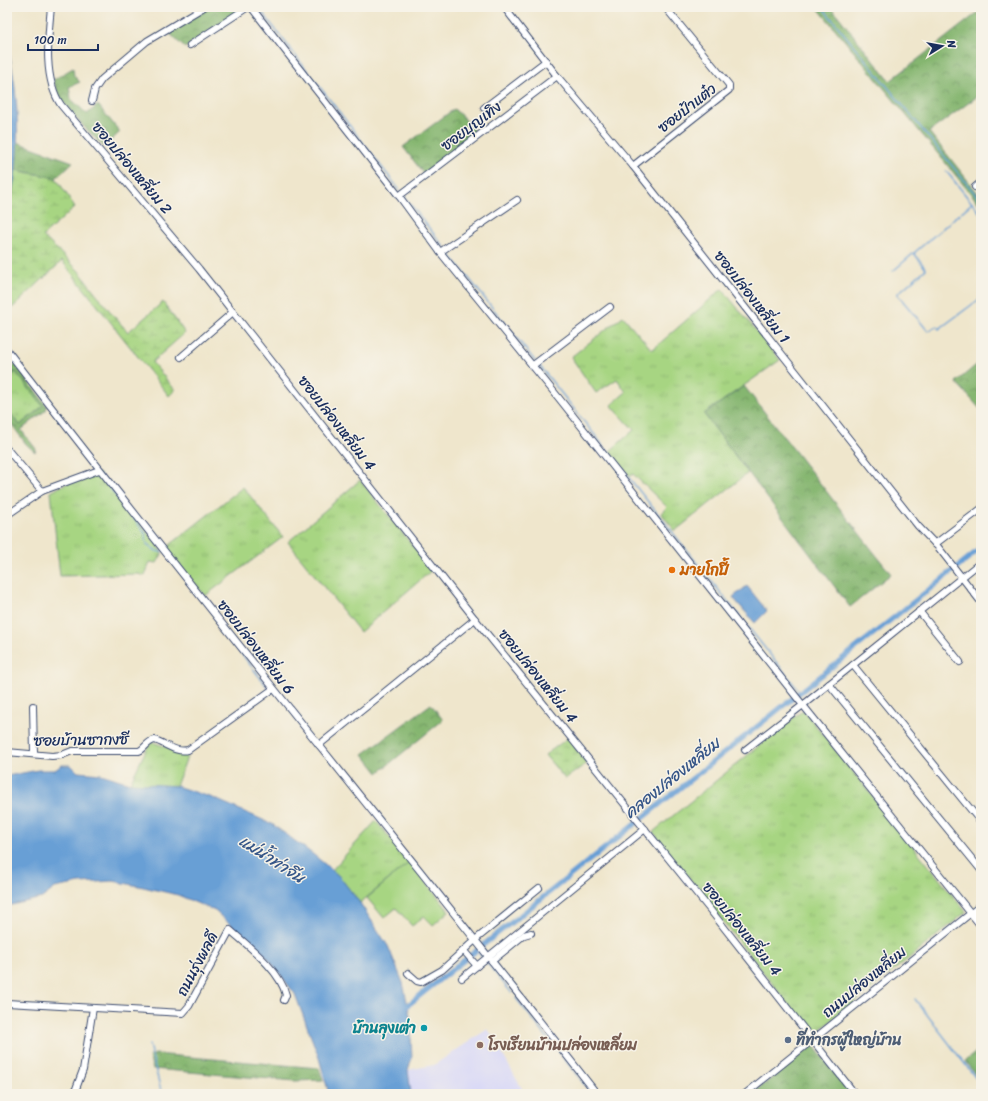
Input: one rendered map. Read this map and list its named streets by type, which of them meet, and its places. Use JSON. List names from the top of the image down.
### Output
{
  "streets": {
    "street": [
      "ซอยป้าแต๋ว",
      "ซอยบุญเทิง",
      "ซอยปล่องเหลี่ยม 2",
      "ซอยปล่องเหลี่ยม 1",
      "ซอยปล่องเหลี่ยม 4",
      "ซอยปล่องเหลี่ยม 6",
      "ซอยบ้านซากงซี",
      "ถนนรุ่งผลดี",
      "ถนนปล่องเหลี่ยม"
    ]
  },
  "crossings": [
    ["ซอยป้าแต๋ว", "ซอยปล่องเหลี่ยม 1"],
    ["ซอยบุญเทิง", "ซอยปล่องเหลี่ยม 1"],
    ["ซอยปล่องเหลี่ยม 2", "ซอยปล่องเหลี่ยม 4"],
    ["ซอยปล่องเหลี่ยม 4", "ถนนปล่องเหลี่ยม"],
    ["ซอยปล่องเหลี่ยม 6", "ซอยบ้านซากงซี"]
  ],
  "water": ["คลองปล่องเหลี่ยม", "แม่น้ำท่าจีน"],
  "places": [
    "มายโกปี้",
    "บ้านลุงเต่า",
    "ที่ทำกรผู้ใหญ่บ้าน",
    "โรงเรียนบ้านปล่องเหลี่ยม"
  ],
  "scale_bar": "100 m",
  "north": "right"
}
